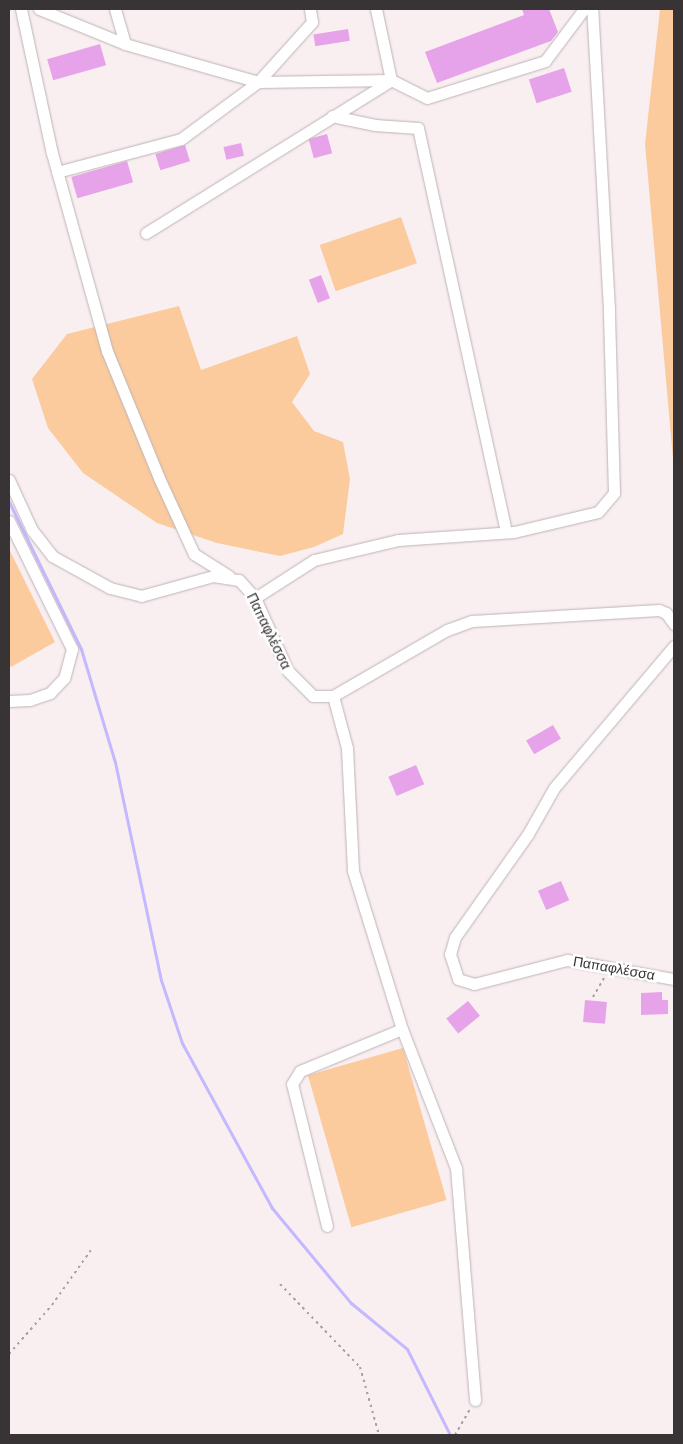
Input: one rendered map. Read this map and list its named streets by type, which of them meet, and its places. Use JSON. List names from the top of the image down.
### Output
{
  "streets": {
    "street": ["Παπαφλέσσα"]
  }
}
